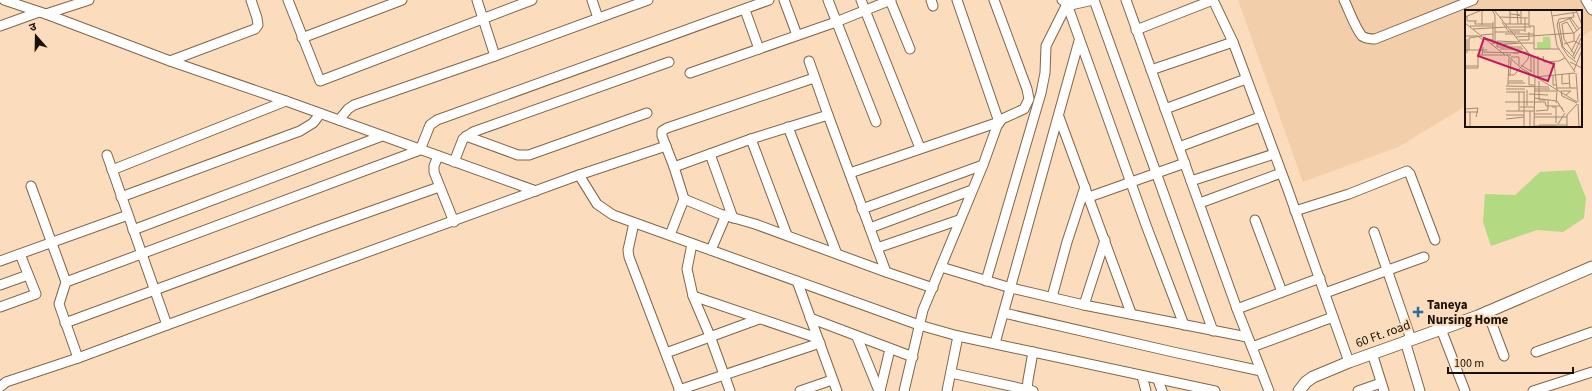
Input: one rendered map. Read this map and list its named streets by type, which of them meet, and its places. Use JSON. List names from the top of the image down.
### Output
{
  "streets": {
    "street": ["60 Ft. road"]
  },
  "places": {
    "health": ["Taneya Nursing Home"]
  },
  "scale_bar": "100 m",
  "north": "top"
}
